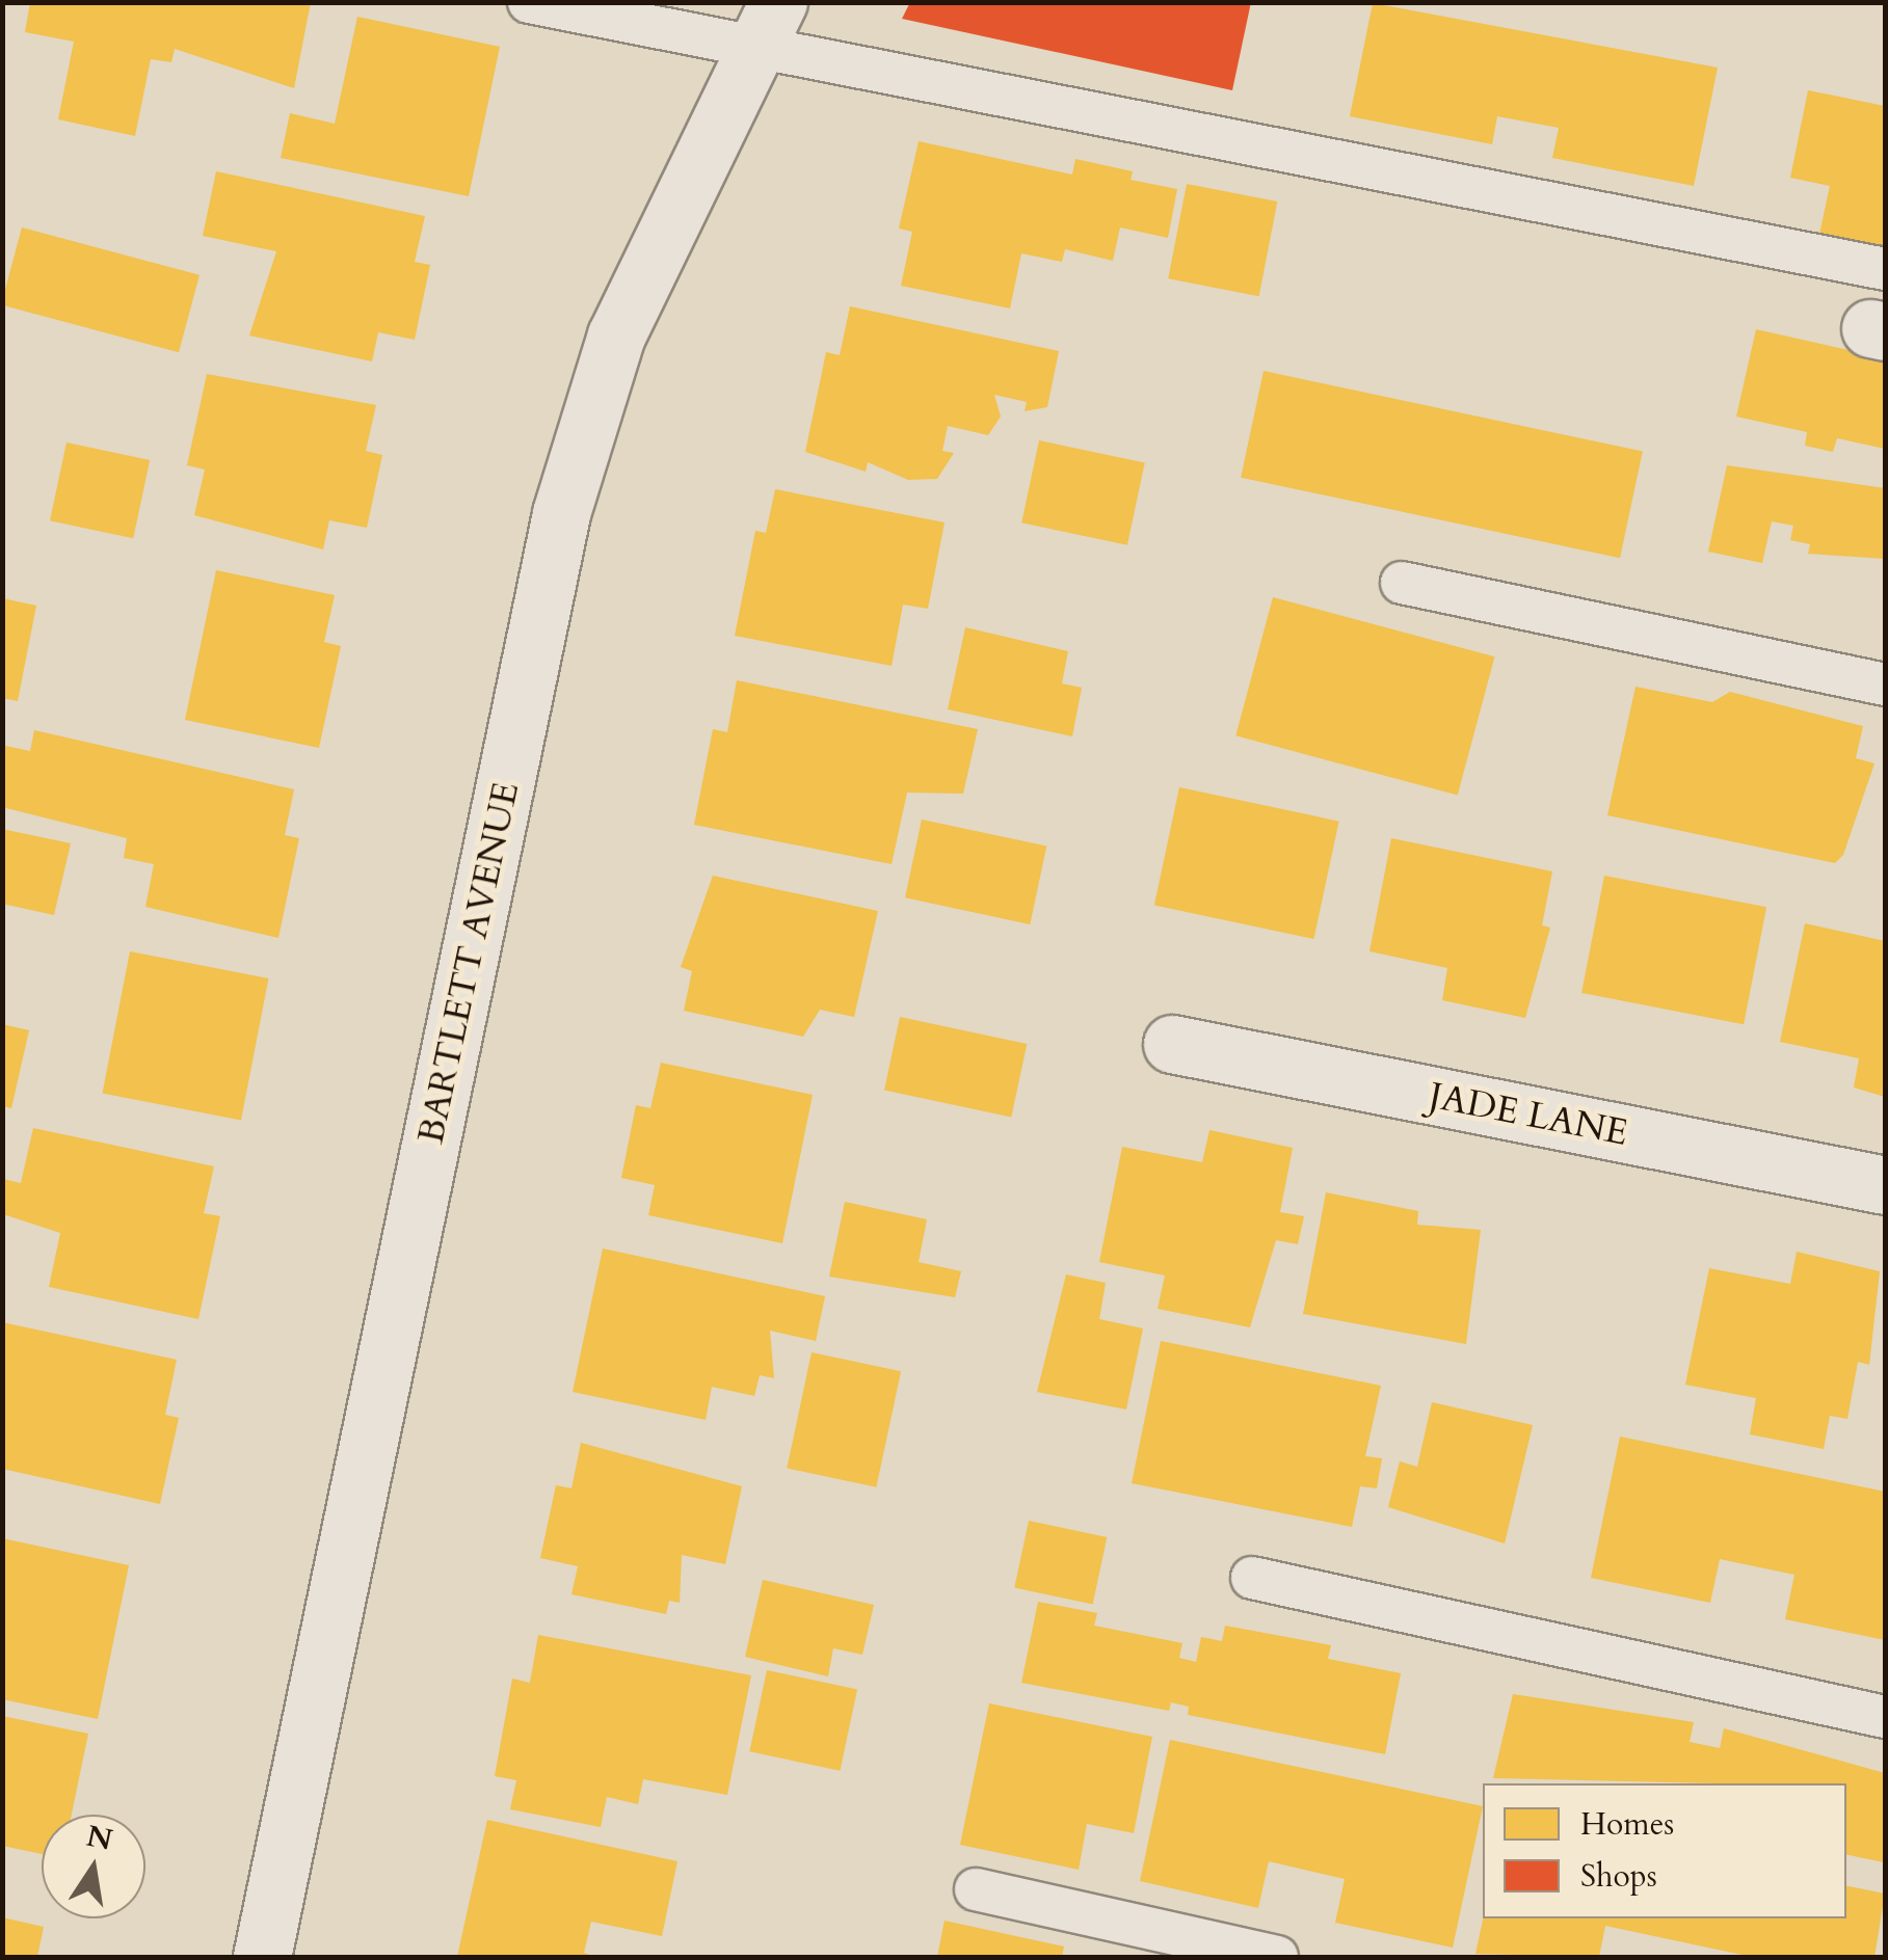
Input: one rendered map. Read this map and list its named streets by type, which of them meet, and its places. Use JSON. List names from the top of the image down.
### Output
{
  "streets": {
    "street": ["BARTLETT AVENUE", "JADE LANE"]
  },
  "legend": ["Homes", "Shops"],
  "north": "top"
}
